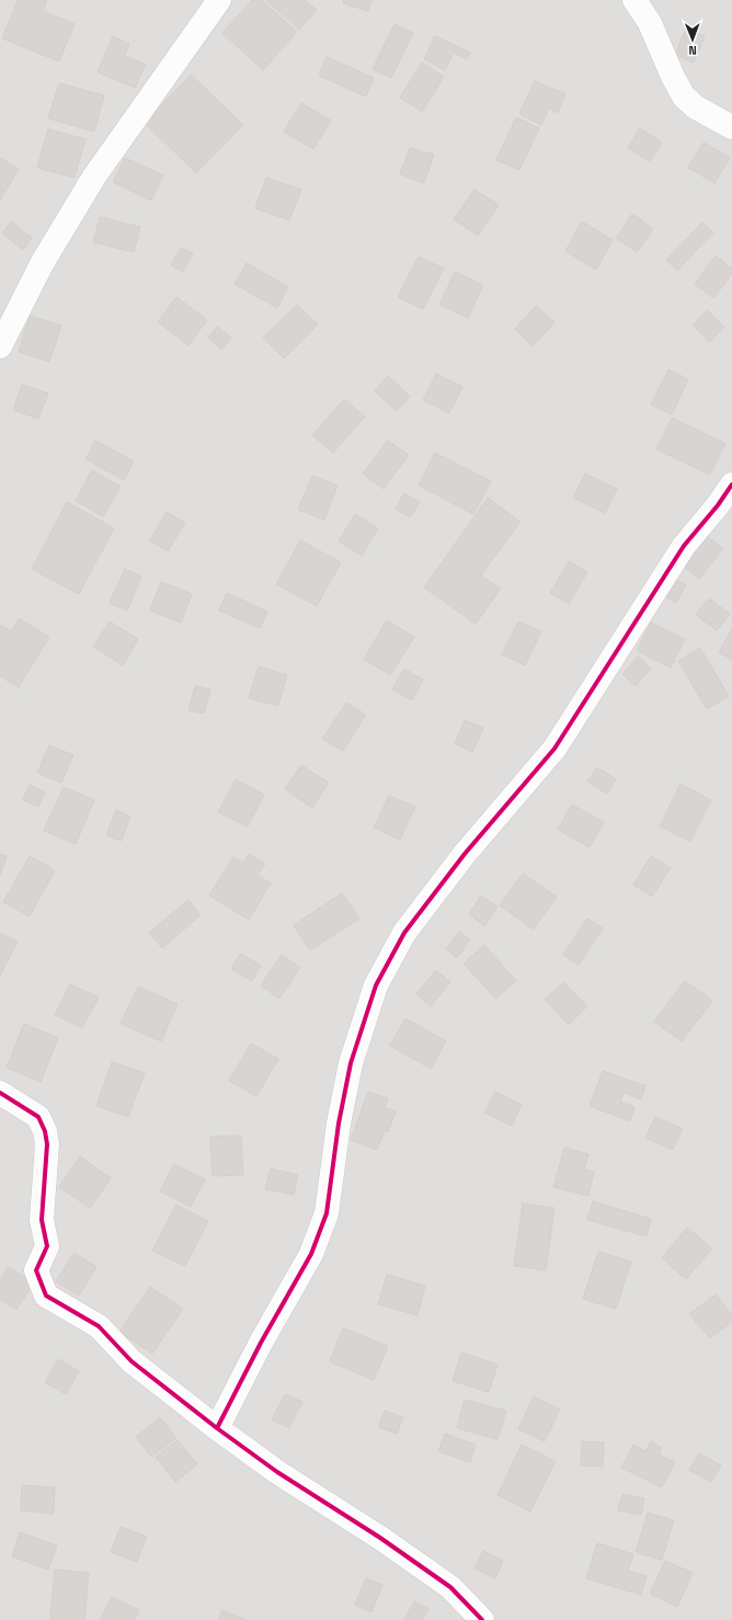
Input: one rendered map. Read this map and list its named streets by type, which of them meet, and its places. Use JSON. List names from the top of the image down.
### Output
{
  "north": "bottom"
}
